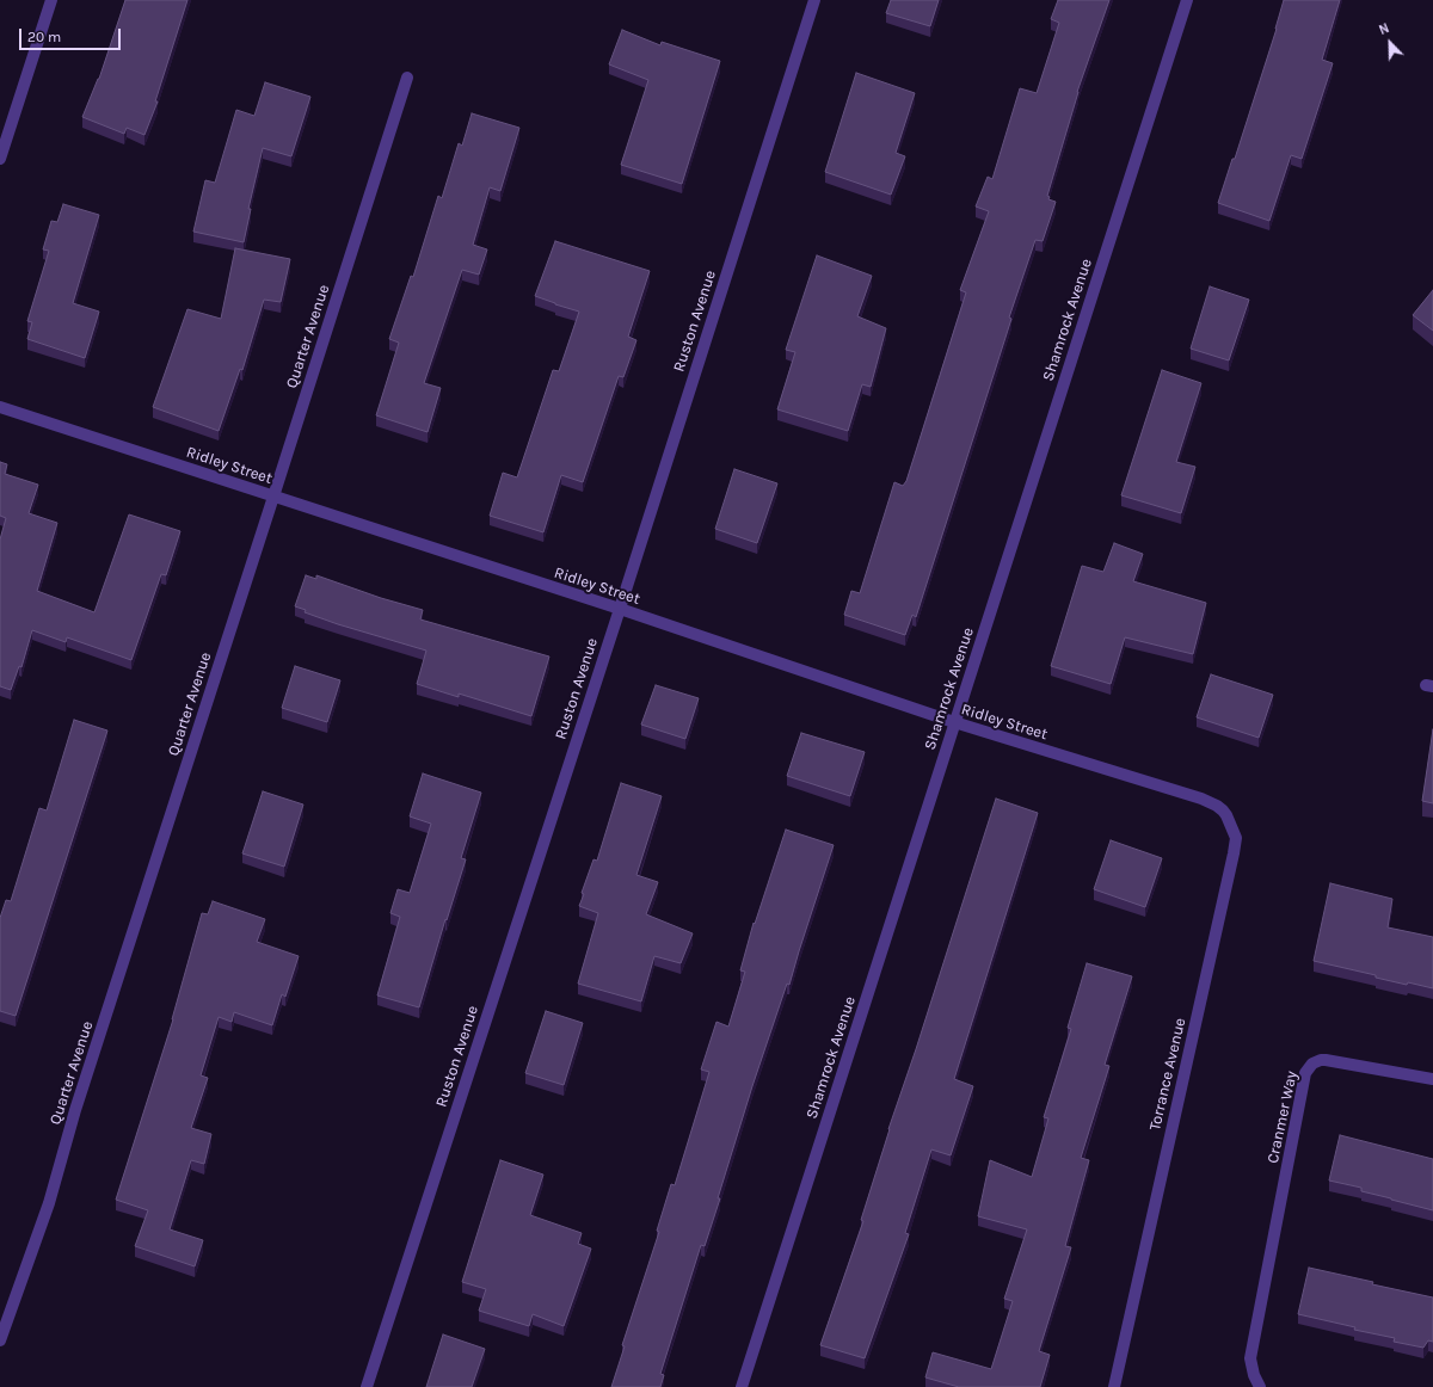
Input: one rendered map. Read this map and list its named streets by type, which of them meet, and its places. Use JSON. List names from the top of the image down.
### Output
{
  "streets": {
    "street": [
      "Shamrock Avenue",
      "Ruston Avenue",
      "Quarter Avenue",
      "Ridley Street",
      "Torrance Avenue",
      "Cranmer Way"
    ]
  },
  "crossings": [
    ["Shamrock Avenue", "Ridley Street"],
    ["Ruston Avenue", "Ridley Street"],
    ["Quarter Avenue", "Ridley Street"],
    ["Ridley Street", "Torrance Avenue"]
  ],
  "scale_bar": "20 m",
  "north": "top left"
}
